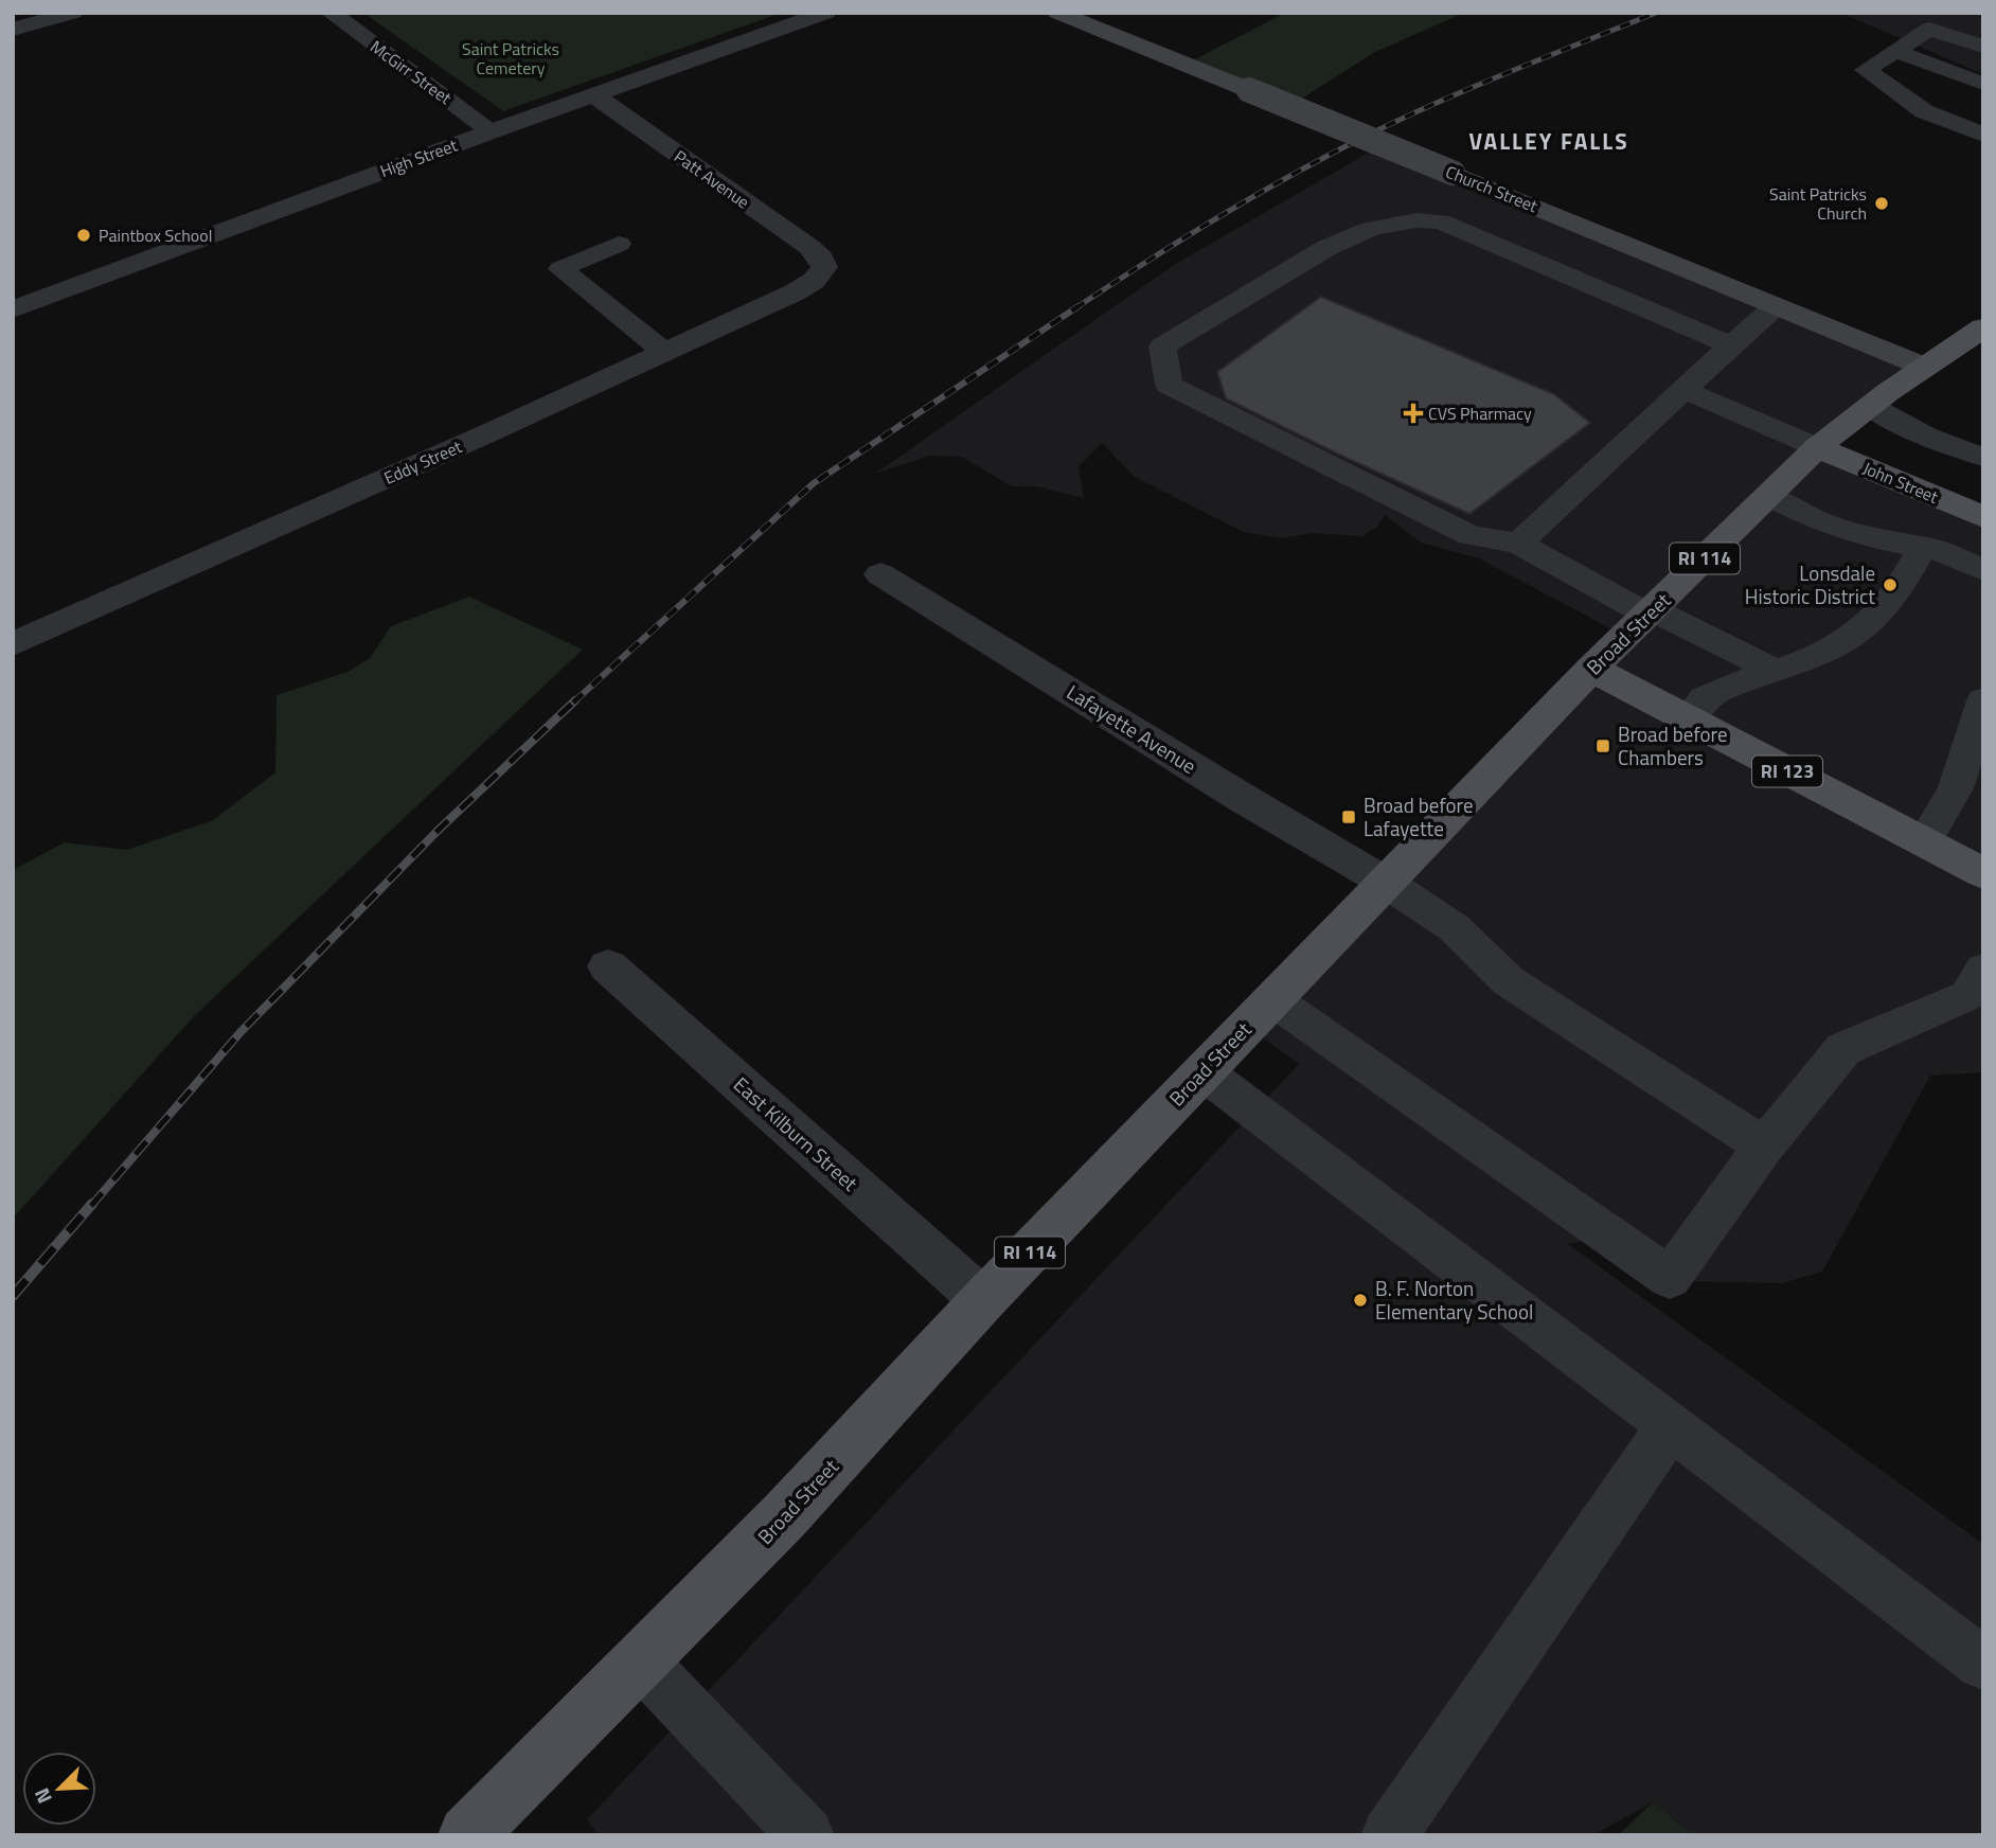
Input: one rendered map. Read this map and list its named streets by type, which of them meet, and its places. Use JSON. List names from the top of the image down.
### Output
{
  "streets": {
    "main road": [
      "Church Street",
      "John Street",
      "RI 114",
      "Broad Street",
      "RI 123"
    ],
    "street": [
      "McGirr Street",
      "High Street",
      "Patt Avenue",
      "Eddy Street",
      "Lafayette Avenue",
      "East Kilburn Street"
    ]
  },
  "crossings": [
    ["McGirr Street", "High Street"],
    ["High Street", "Patt Avenue"],
    ["Patt Avenue", "Eddy Street"],
    ["Church Street", "Broad Street"],
    ["John Street", "Broad Street"],
    ["Broad Street", "Lafayette Avenue"],
    ["Broad Street", "RI 123"],
    ["Broad Street", "East Kilburn Street"]
  ],
  "districts": ["VALLEY FALLS"],
  "parks": ["Saint Patricks Cemetery"],
  "places": {
    "other": [
      "Saint Patricks Church",
      "Paintbox School",
      "Lonsdale Historic District",
      "B. F. Norton Elementary School"
    ],
    "health": ["CVS Pharmacy"],
    "transit": ["Broad before Chambers", "Broad before Lafayette"]
  },
  "north": "bottom left"
}
